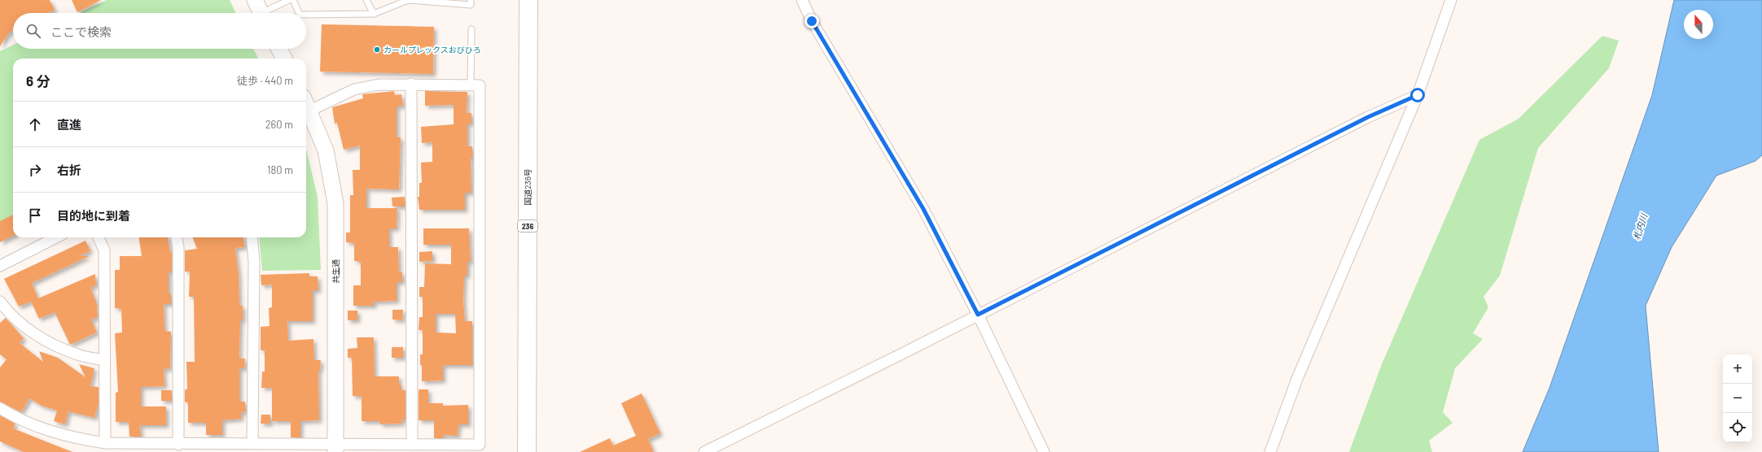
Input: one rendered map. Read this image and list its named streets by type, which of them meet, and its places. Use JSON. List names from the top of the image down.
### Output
{
  "streets": {
    "highway": ["国道236号", "236"],
    "street": ["共生通"]
  },
  "water": ["札内川"],
  "places": ["カールプレックスおびひろ"],
  "north": "top",
  "page": {
    "search": "ここで検索",
    "heading": ["6 分", "徒歩 · 440 m"],
    "list": [
      ["直進", "260 m"],
      ["右折", "180 m"],
      "目的地に到着"
    ],
    "map_buttons": ["+", "−"]
  }
}
